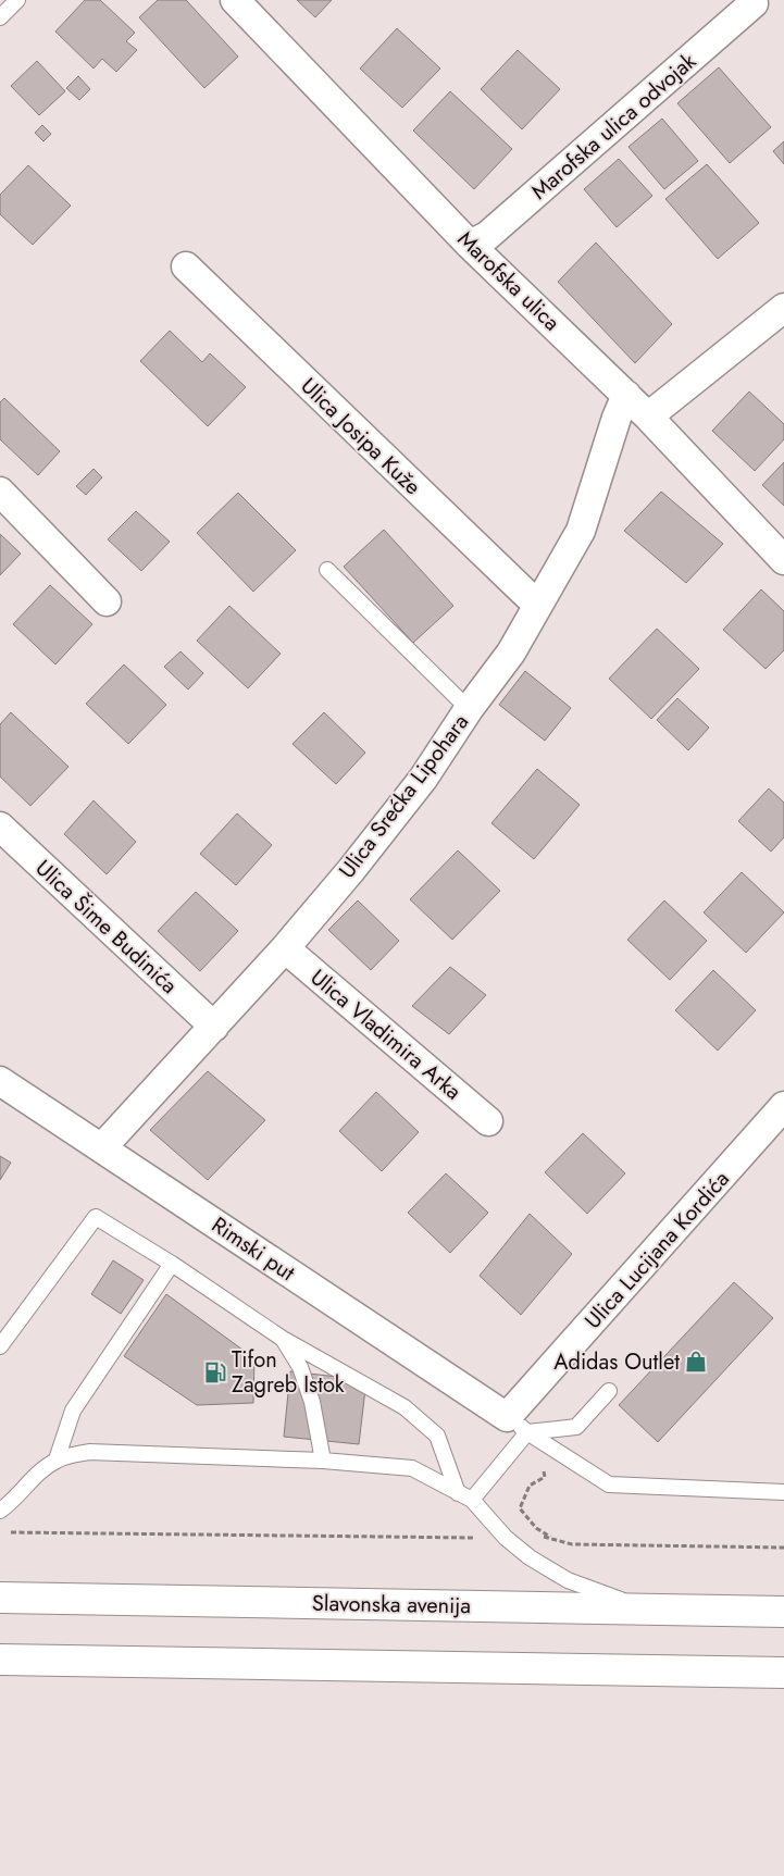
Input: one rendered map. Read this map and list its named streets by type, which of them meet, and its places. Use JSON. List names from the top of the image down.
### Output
{
  "streets": {
    "main road": ["Slavonska avenija"],
    "street": [
      "Marofska ulica odvojak",
      "Marofska ulica",
      "Ulica Josipa Kuže",
      "Ulica Srećka Lipohara",
      "Ulica Šime Budinića",
      "Ulica Vladimira Arka",
      "Rimski put",
      "Ulica Lucijana Kordića"
    ]
  },
  "crossings": [
    ["Marofska ulica odvojak", "Marofska ulica"],
    ["Marofska ulica", "Ulica Srećka Lipohara"],
    ["Ulica Josipa Kuže", "Ulica Srećka Lipohara"],
    ["Ulica Srećka Lipohara", "Ulica Šime Budinića"],
    ["Ulica Srećka Lipohara", "Ulica Vladimira Arka"],
    ["Ulica Srećka Lipohara", "Rimski put"],
    ["Rimski put", "Ulica Lucijana Kordića"]
  ],
  "places": {
    "shop": ["Adidas Outlet"],
    "fuel station": ["Tifon Zagreb Istok"]
  }
}
